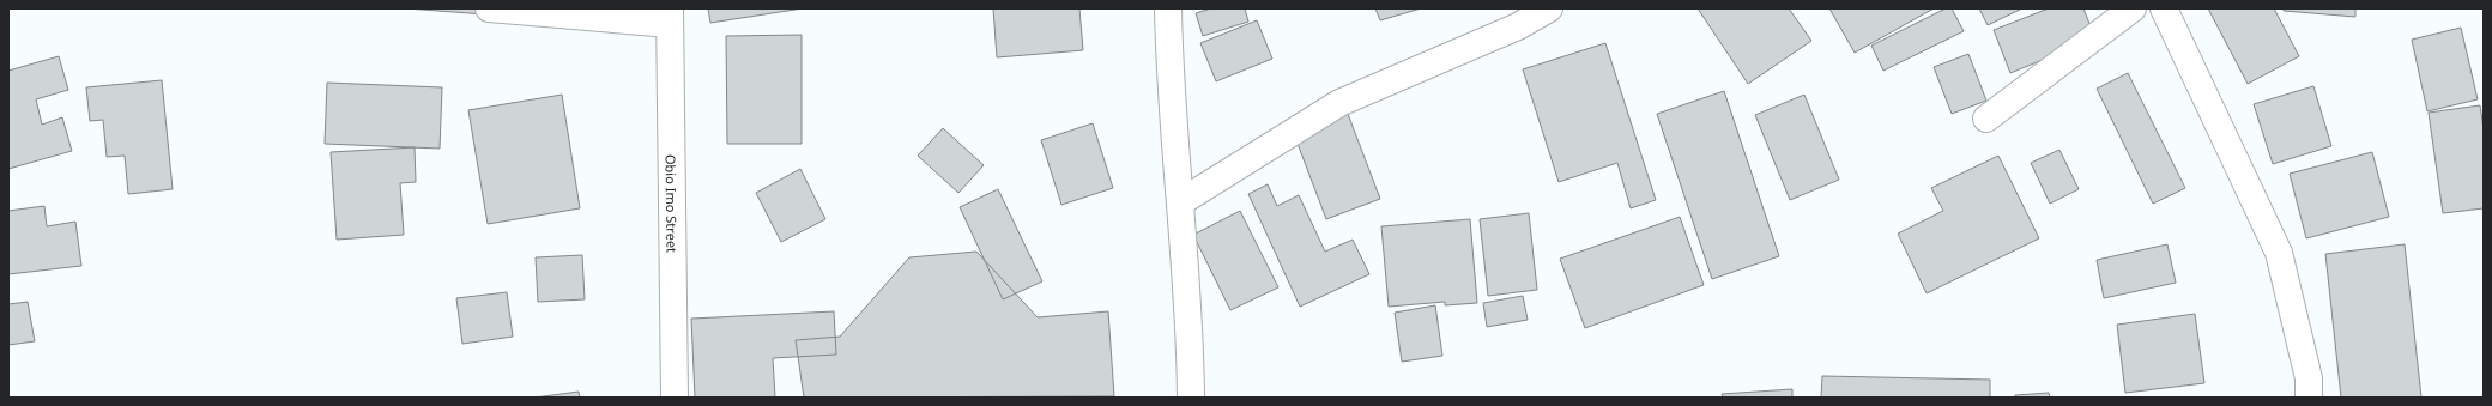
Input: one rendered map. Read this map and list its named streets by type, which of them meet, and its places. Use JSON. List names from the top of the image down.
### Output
{
  "streets": {
    "street": ["Obio Imo Street"]
  }
}
